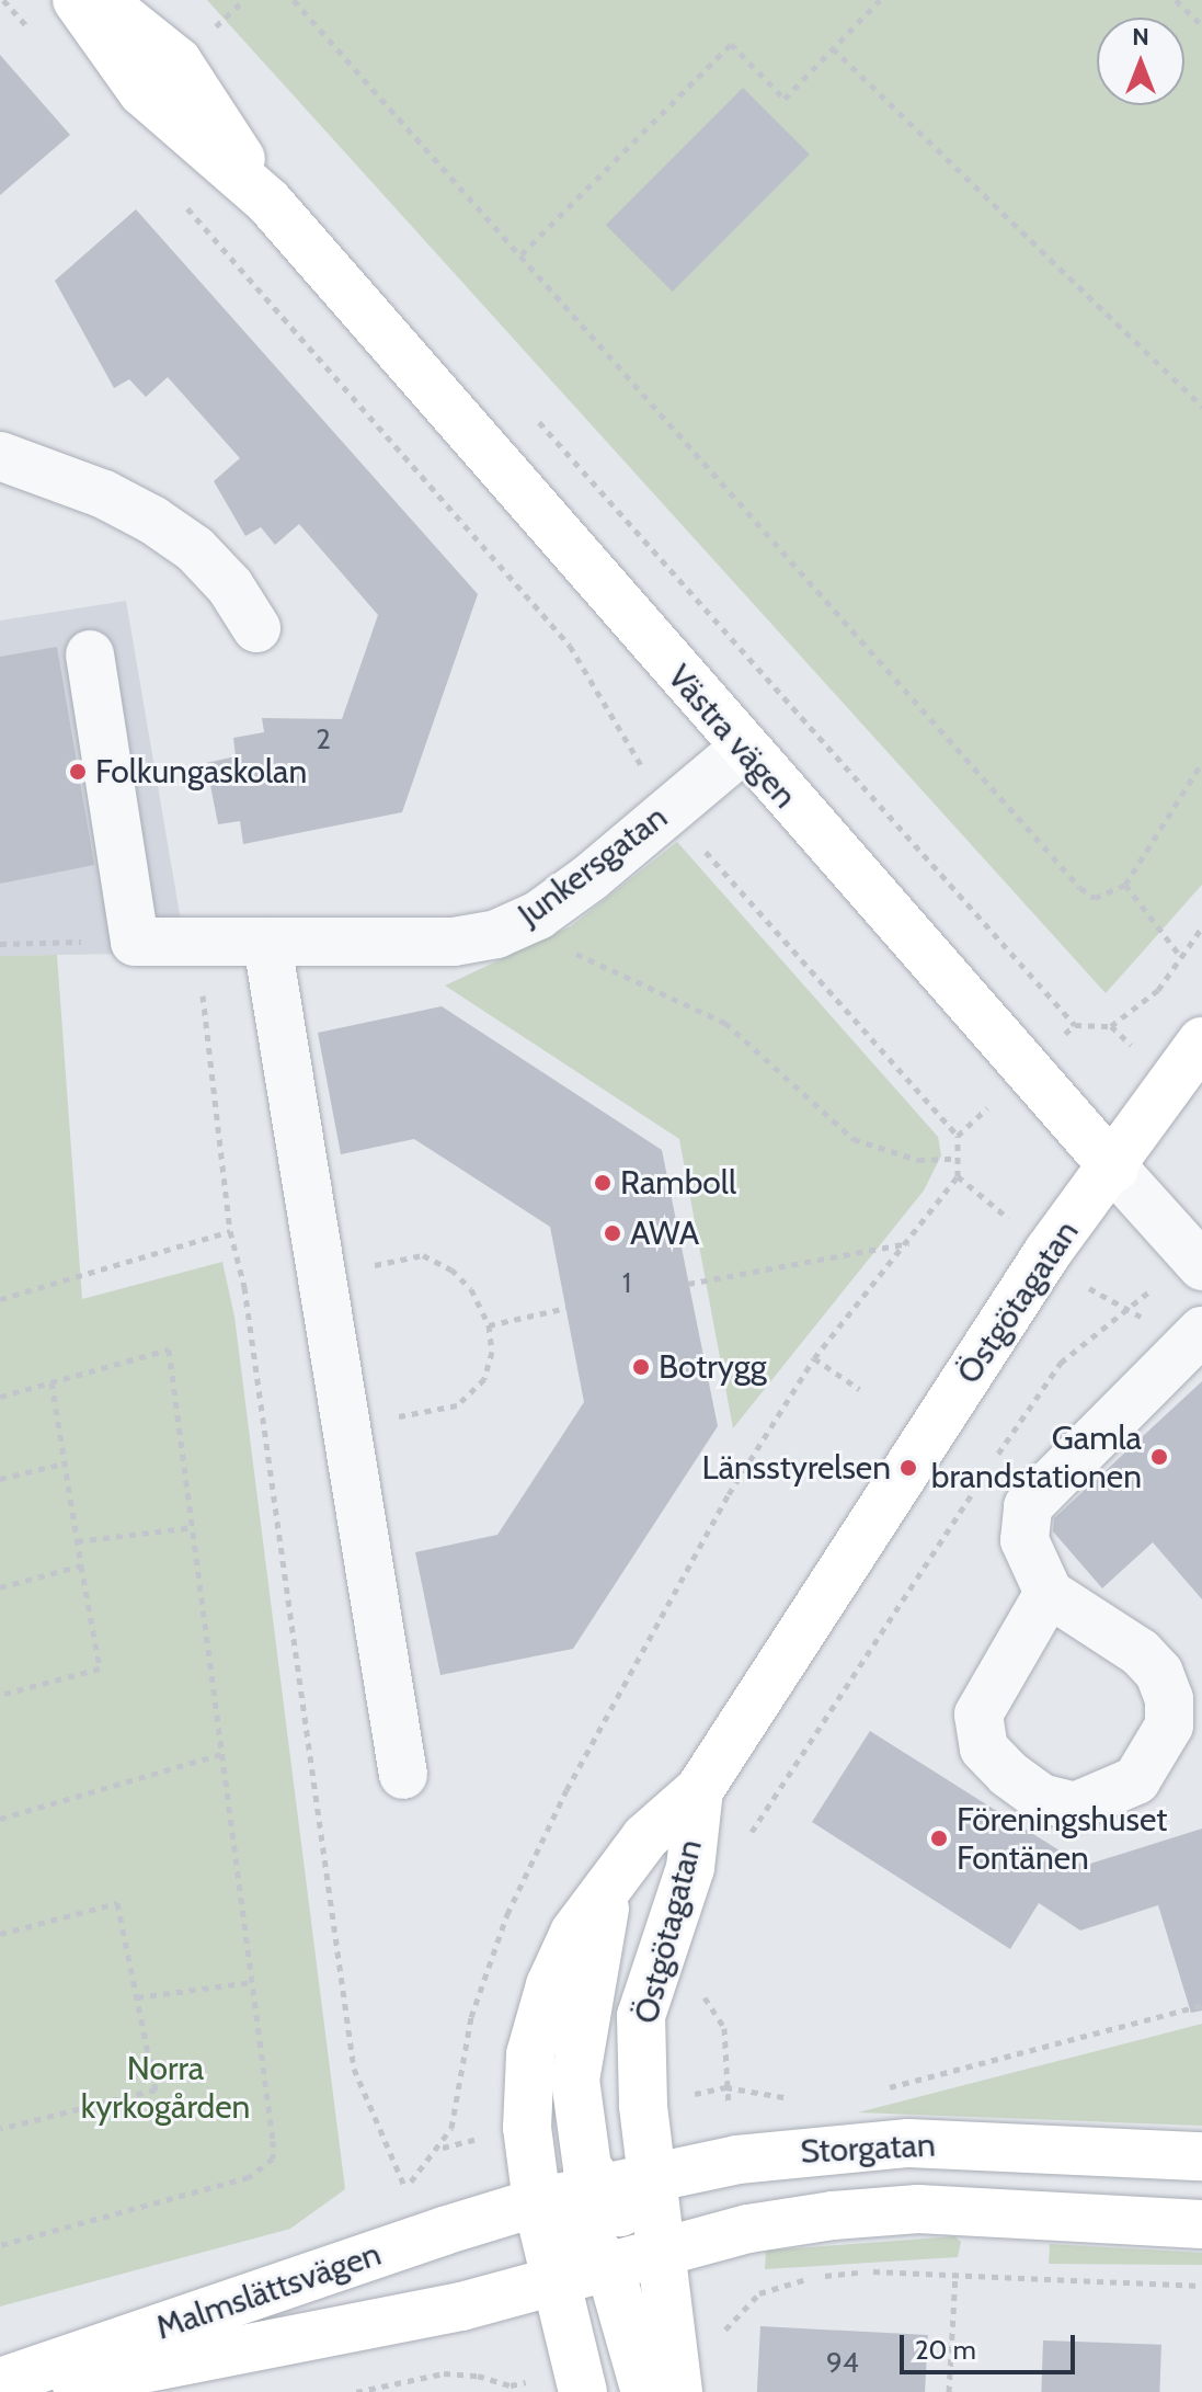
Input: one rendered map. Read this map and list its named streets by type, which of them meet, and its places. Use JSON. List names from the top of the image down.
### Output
{
  "streets": {
    "main road": [
      "Västra vägen",
      "Östgötagatan",
      "Storgatan",
      "Malmslättsvägen"
    ],
    "street": ["Junkersgatan"]
  },
  "crossings": [
    ["Västra vägen", "Junkersgatan"],
    ["Västra vägen", "Östgötagatan"],
    ["Östgötagatan", "Storgatan"],
    ["Östgötagatan", "Malmslättsvägen"],
    ["Storgatan", "Malmslättsvägen"]
  ],
  "parks": ["Norra kyrkogården"],
  "places": [
    "Folkungaskolan",
    "Ramboll",
    "AWA",
    "Botrygg",
    "Gamla brandstationen",
    "Länsstyrelsen",
    "Föreningshuset Fontänen"
  ],
  "house_numbers": ["2", "1", "94"],
  "scale_bar": "20 m",
  "north": "top"
}
